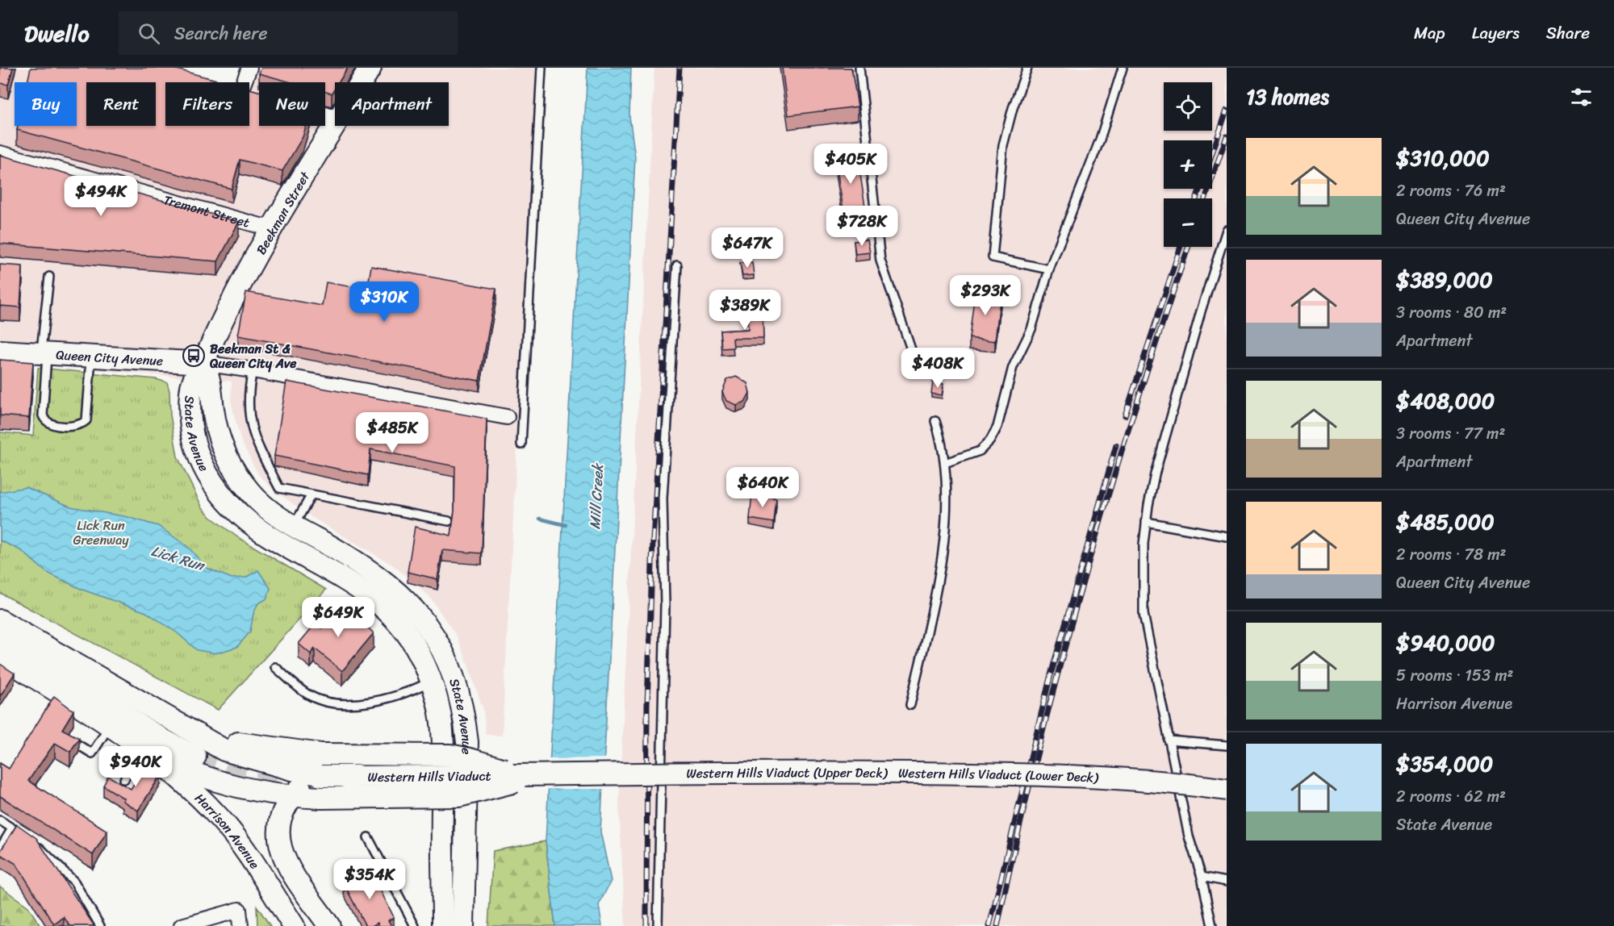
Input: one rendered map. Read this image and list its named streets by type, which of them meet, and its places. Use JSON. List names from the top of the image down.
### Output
{
  "streets": {
    "main road": [
      "Beekman Street",
      "Queen City Avenue",
      "State Avenue",
      "Western Hills Viaduct (Upper Deck)",
      "Western Hills Viaduct (Lower Deck)",
      "Western Hills Viaduct",
      "Harrison Avenue"
    ],
    "street": ["Tremont Street"]
  },
  "crossings": [
    ["Tremont Street", "Beekman Street"],
    ["Beekman Street", "Queen City Avenue"],
    ["Beekman Street", "State Avenue"],
    ["Queen City Avenue", "State Avenue"],
    ["Western Hills Viaduct (Upper Deck)", "Western Hills Viaduct (Lower Deck)"],
    ["Western Hills Viaduct (Upper Deck)", "Western Hills Viaduct"],
    ["Western Hills Viaduct (Lower Deck)", "Western Hills Viaduct"]
  ],
  "water": ["Mill Creek", "Lick Run"],
  "parks": ["Lick Run Greenway"],
  "places": {
    "bus stop": ["Beekman St & Queen City Ave"]
  },
  "page": {
    "header": "Dwello",
    "search": "Search here",
    "nav": ["Map", "Layers", "Share"],
    "heading": "13 homes",
    "map_buttons": ["+", "−"],
    "chip": [
      "Buy",
      "Rent",
      "Filters",
      "New",
      "Apartment"
    ],
    "list": [
      {
        "name": "$310,000",
        "note": "2 rooms · 76 m² · Queen City Avenue"
      },
      {
        "name": "$389,000",
        "note": "3 rooms · 80 m² · Apartment"
      },
      {
        "name": "$408,000",
        "note": "3 rooms · 77 m² · Apartment"
      },
      {
        "name": "$485,000",
        "note": "2 rooms · 78 m² · Queen City Avenue"
      },
      {
        "name": "$940,000",
        "note": "5 rooms · 153 m² · Harrison Avenue"
      },
      {
        "name": "$354,000",
        "note": "2 rooms · 62 m² · State Avenue"
      }
    ],
    "price": [
      "$405K",
      "$494K",
      "$728K",
      "$647K",
      "$293K",
      "$310K",
      "$389K",
      "$408K",
      "$485K",
      "$640K",
      "$649K",
      "$940K",
      "$354K"
    ]
  }
}
